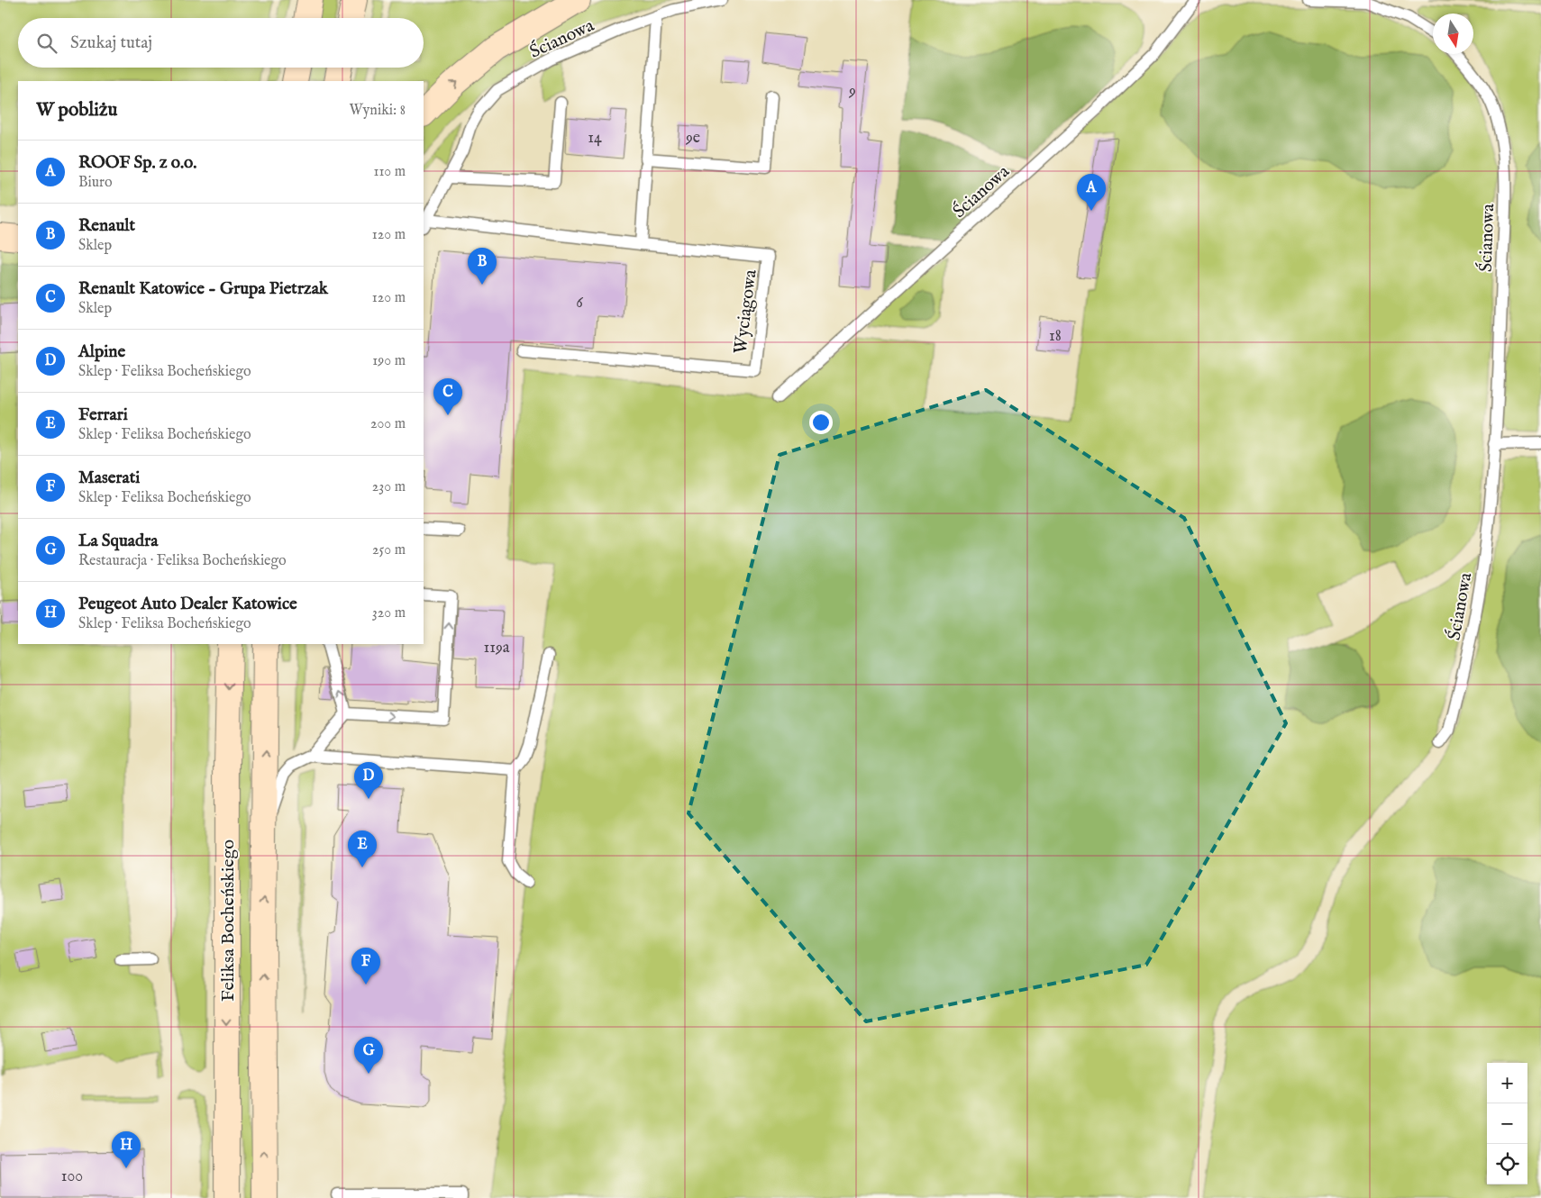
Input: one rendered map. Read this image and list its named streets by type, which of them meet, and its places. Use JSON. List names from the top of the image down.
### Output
{
  "streets": {
    "main road": ["Feliksa Bocheńskiego"],
    "lane": ["Ścianowa", "Wyciągowa"]
  },
  "house_numbers": [
    "9",
    "14",
    "9e",
    "6",
    "18",
    "119a",
    "100"
  ],
  "north": "bottom",
  "page": {
    "search": "Szukaj tutaj",
    "heading": ["W pobliżu", "Wyniki: 8"],
    "list": [
      {
        "mark": "A",
        "name": "ROOF Sp. z o.o.",
        "note": "Biuro",
        "value": "110 m"
      },
      {
        "mark": "B",
        "name": "Renault",
        "note": "Sklep",
        "value": "120 m"
      },
      {
        "mark": "C",
        "name": "Renault Katowice - Grupa Pietrzak",
        "note": "Sklep",
        "value": "120 m"
      },
      {
        "mark": "D",
        "name": "Alpine",
        "note": "Sklep · Feliksa Bocheńskiego",
        "value": "190 m"
      },
      {
        "mark": "E",
        "name": "Ferrari",
        "note": "Sklep · Feliksa Bocheńskiego",
        "value": "200 m"
      },
      {
        "mark": "F",
        "name": "Maserati",
        "note": "Sklep · Feliksa Bocheńskiego",
        "value": "230 m"
      },
      {
        "mark": "G",
        "name": "La Squadra",
        "note": "Restauracja · Feliksa Bocheńskiego",
        "value": "250 m"
      },
      {
        "mark": "H",
        "name": "Peugeot Auto Dealer Katowice",
        "note": "Sklep · Feliksa Bocheńskiego",
        "value": "320 m"
      }
    ],
    "pins": [
      "A",
      "B",
      "C",
      "D",
      "E",
      "F",
      "G",
      "H"
    ],
    "map_buttons": ["+", "−"]
  }
}
